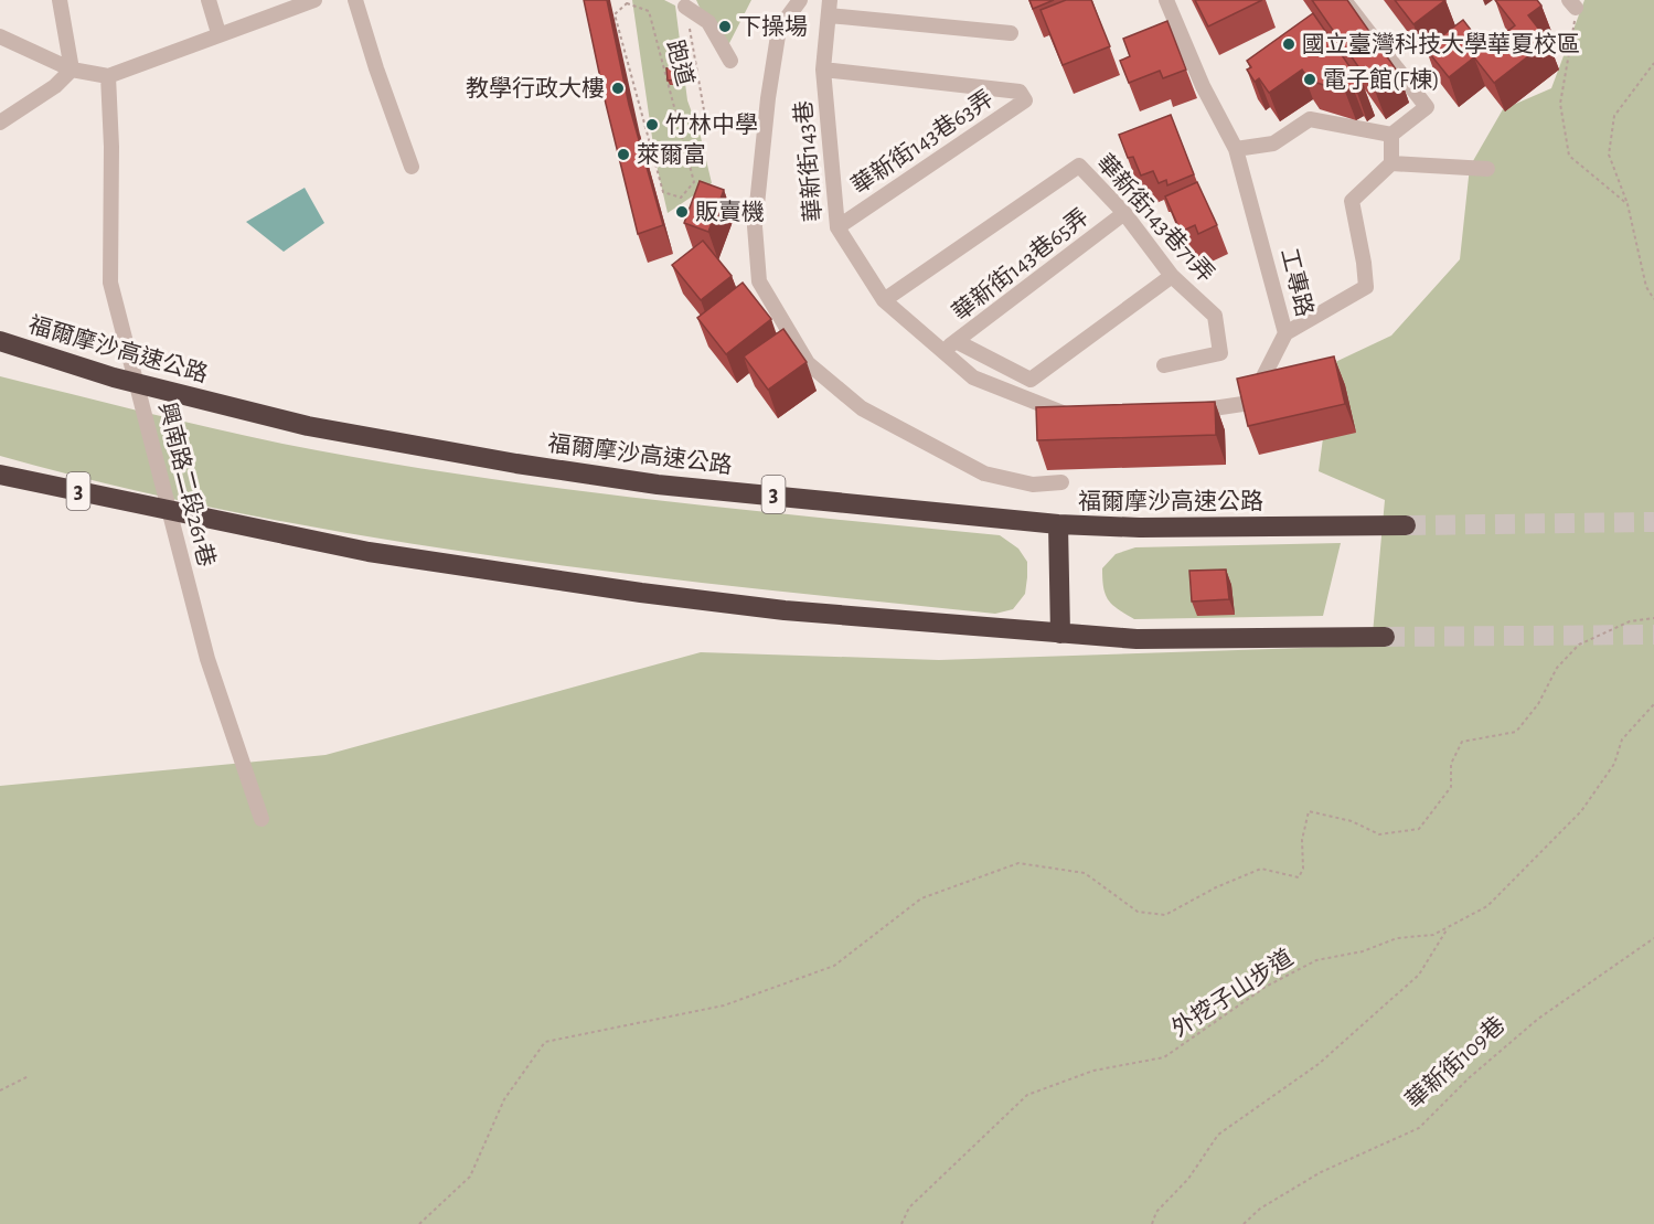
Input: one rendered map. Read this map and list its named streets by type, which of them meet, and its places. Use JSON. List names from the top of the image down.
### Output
{
  "streets": {
    "highway": ["福爾摩沙高速公路", "3"],
    "street": [
      "華新街143巷63弄",
      "華新街143巷",
      "華新街143巷71弄",
      "華新街143巷65弄",
      "工專路",
      "興南路二段261巷"
    ],
    "path": ["跑道", "外挖子山步道", "華新街109巷"]
  },
  "crossings": [
    ["華新街143巷63弄", "華新街143巷"],
    ["華新街143巷", "華新街143巷71弄"],
    ["華新街143巷", "華新街143巷65弄"],
    ["華新街143巷71弄", "華新街143巷65弄"]
  ],
  "places": [
    "下操場",
    "國立臺灣科技大學華夏校區",
    "電子館(F棟)",
    "教學行政大樓",
    "竹林中學",
    "萊爾富",
    "販賣機"
  ]
}
